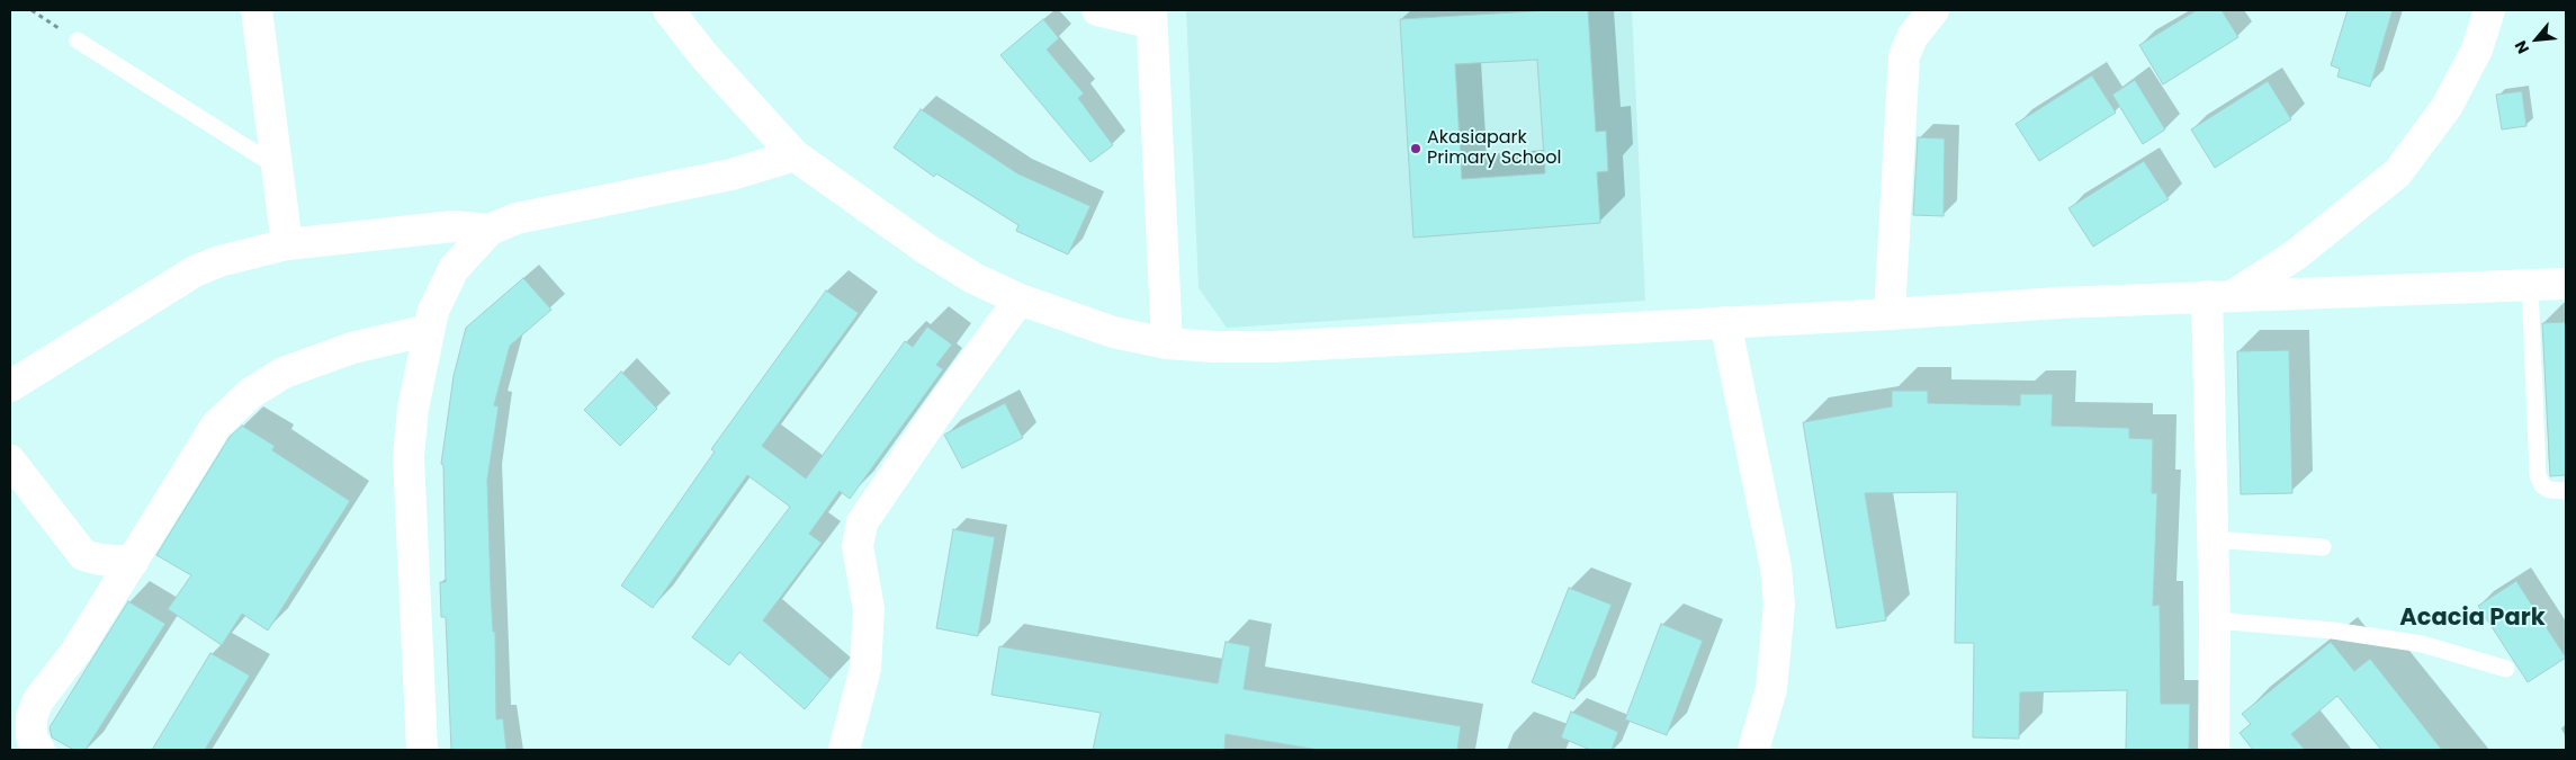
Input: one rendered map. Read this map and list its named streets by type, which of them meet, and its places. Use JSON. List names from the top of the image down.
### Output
{
  "districts": ["Acacia Park"],
  "places": ["Akasiapark Primary School"],
  "north": "bottom left"
}
